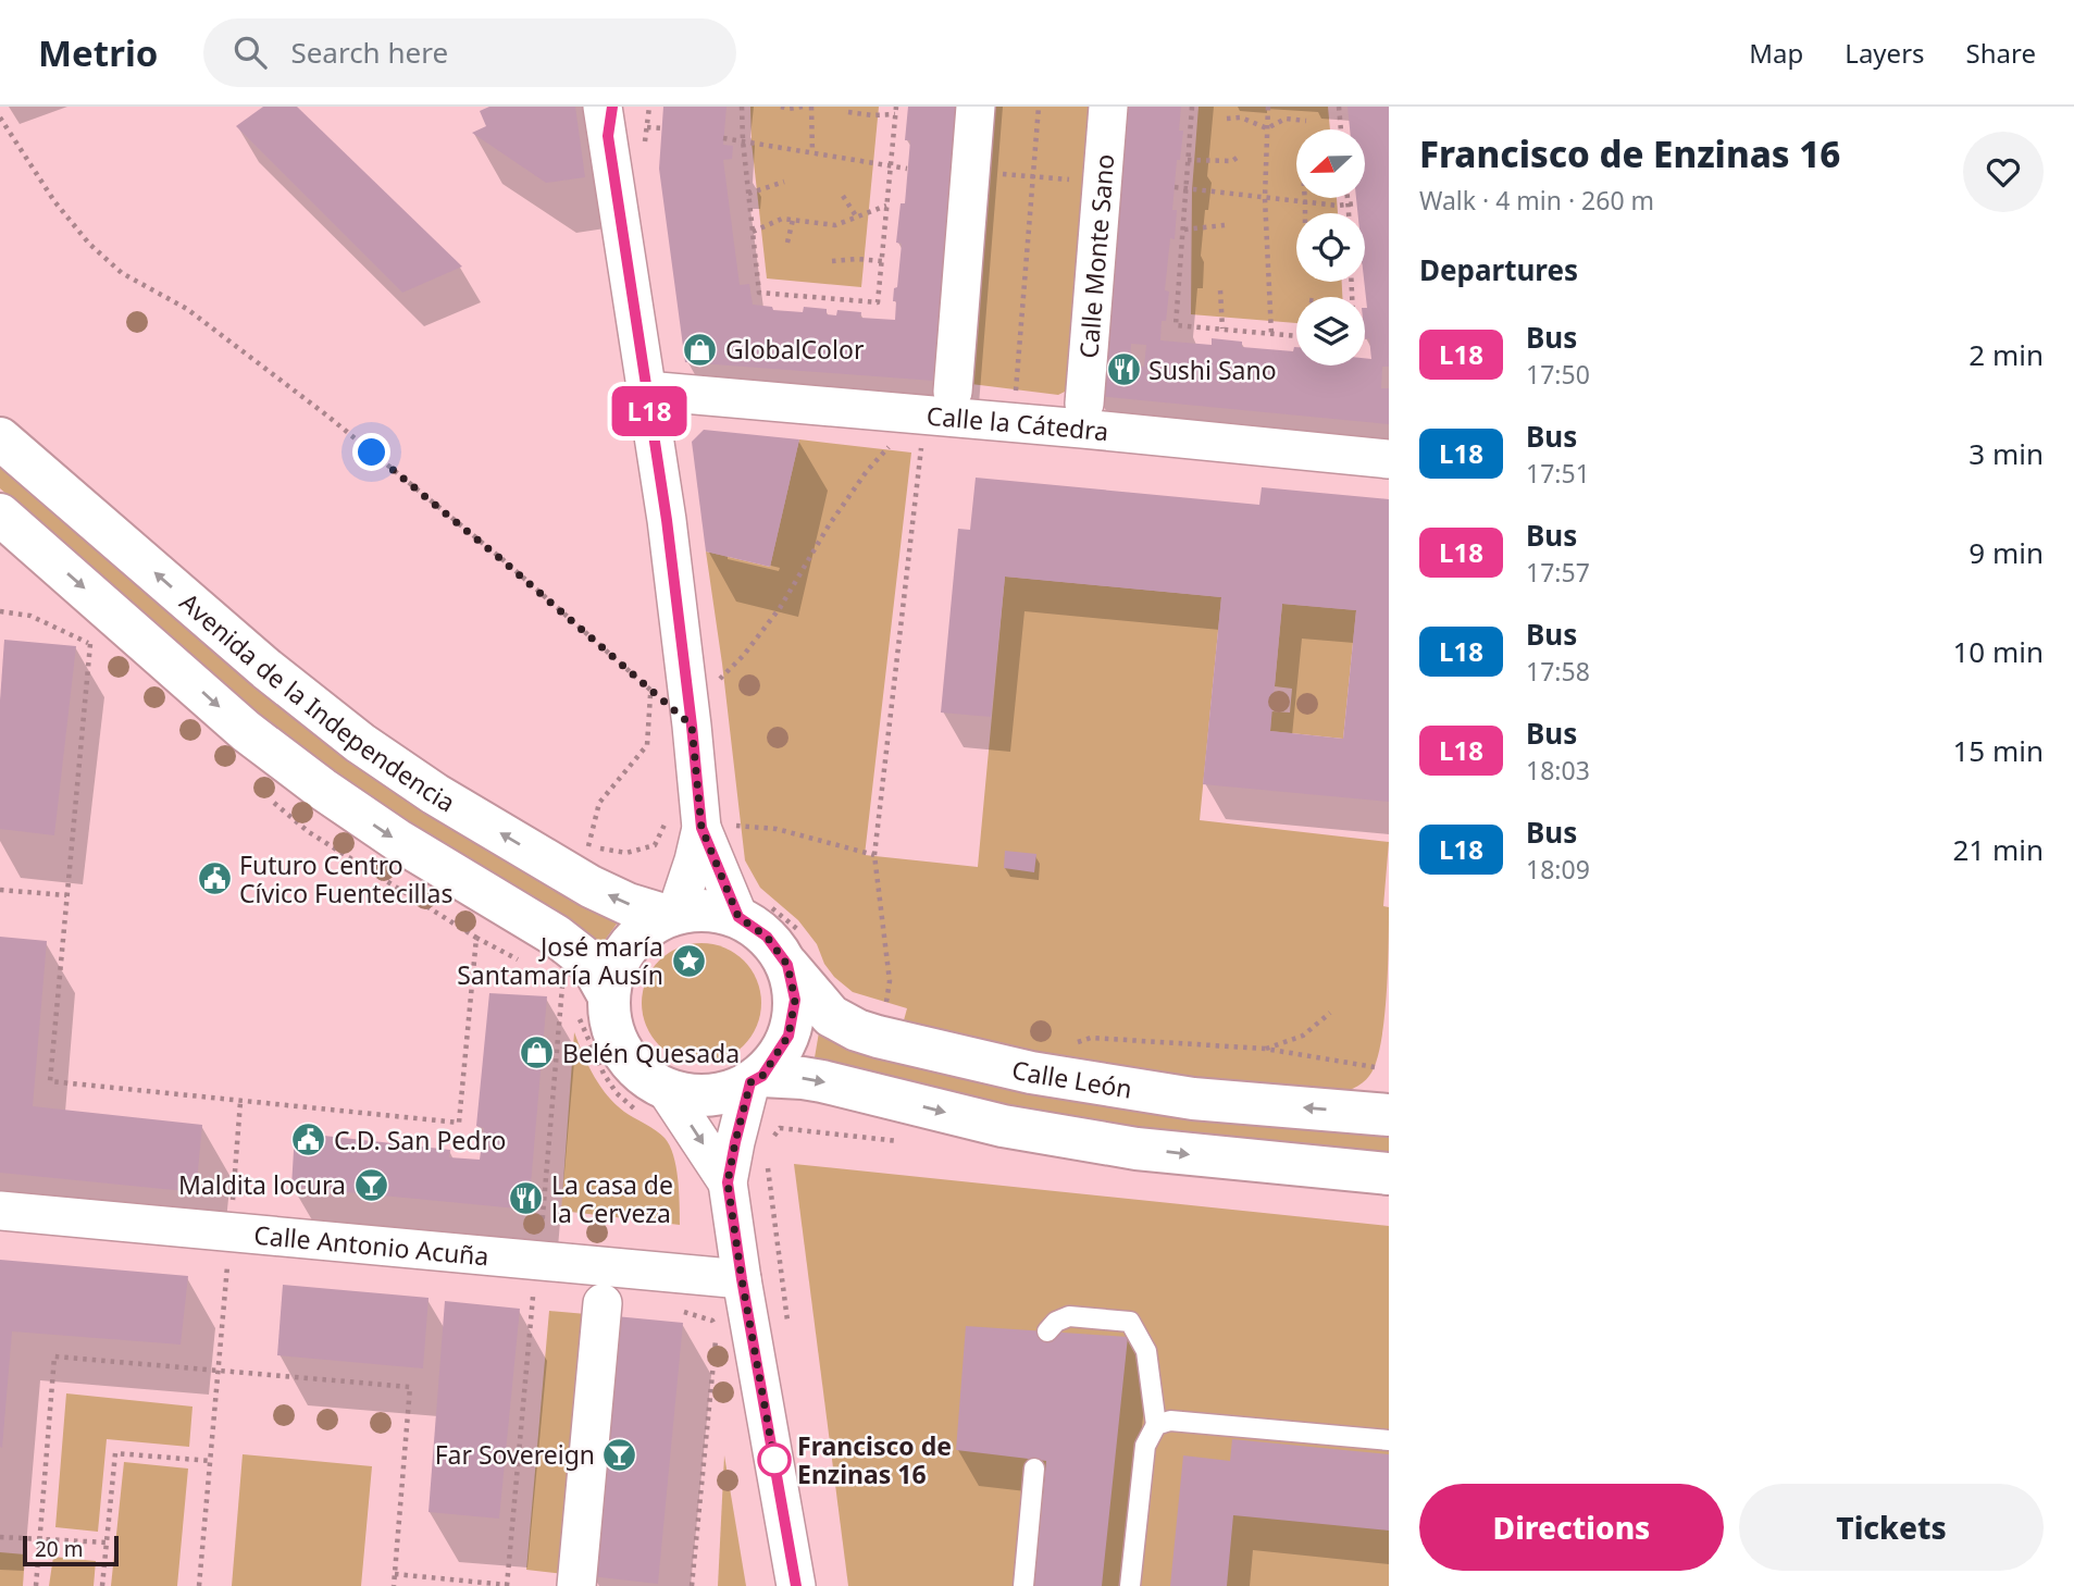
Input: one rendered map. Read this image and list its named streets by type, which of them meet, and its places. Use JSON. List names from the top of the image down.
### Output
{
  "streets": {
    "main road": ["Avenida de la Independencia", "Calle León"],
    "street": ["Calle Monte Sano", "Calle la Cátedra", "Calle Antonio Acuña"]
  },
  "crossings": [
    ["Avenida de la Independencia", "Calle León"]
  ],
  "places": {
    "shop": ["GlobalColor", "Belén Quesada"],
    "restaurant": ["Sushi Sano", "La casa de la Cerveza"],
    "public building": ["Futuro Centro Cívico Fuentecillas", "C.D. San Pedro"],
    "place": ["José maría Santamaría Ausín"],
    "bar": ["Maldita locura", "Far Sovereign"],
    "other": ["Francisco de Enzinas 16"]
  },
  "lines": ["bus line L18"],
  "scale_bar": "20 m",
  "north": "left",
  "page": {
    "header": "Metrio",
    "search": "Search here",
    "nav": ["Map", "Layers", "Share"],
    "on_map": "L18",
    "heading": [
      ["Francisco de Enzinas 16", "Walk · 4 min · 260 m"],
      "Departures"
    ],
    "list": [
      {
        "mark": "L18",
        "name": "Bus",
        "note": "17:50",
        "value": "2 min"
      },
      {
        "mark": "L18",
        "name": "Bus",
        "note": "17:51",
        "value": "3 min"
      },
      {
        "mark": "L18",
        "name": "Bus",
        "note": "17:57",
        "value": "9 min"
      },
      {
        "mark": "L18",
        "name": "Bus",
        "note": "17:58",
        "value": "10 min"
      },
      {
        "mark": "L18",
        "name": "Bus",
        "note": "18:03",
        "value": "15 min"
      },
      {
        "mark": "L18",
        "name": "Bus",
        "note": "18:09",
        "value": "21 min"
      }
    ],
    "buttons": ["Directions", "Tickets"],
    "scale": "20 m"
  }
}
